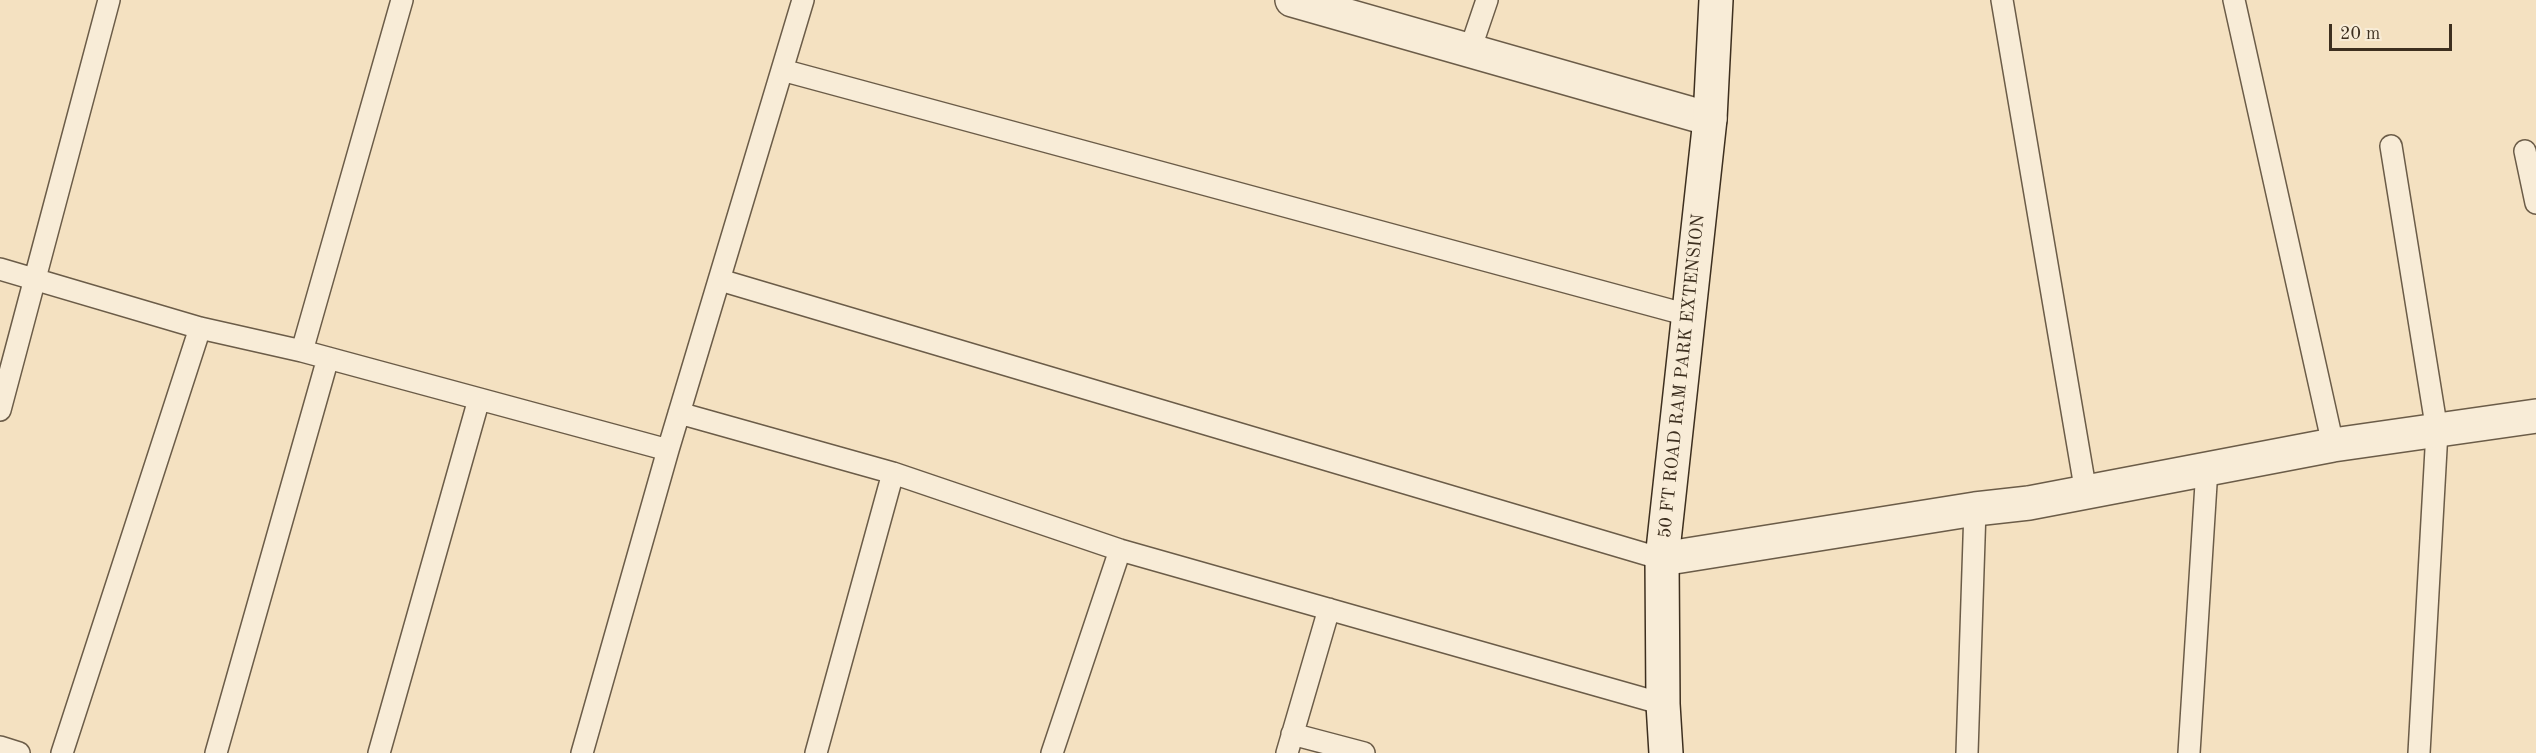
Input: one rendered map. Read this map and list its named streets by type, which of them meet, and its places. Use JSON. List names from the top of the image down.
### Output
{
  "streets": {
    "street": ["50 FT ROAD RAM PARK EXTENSION"]
  },
  "scale_bar": "20 m"
}
